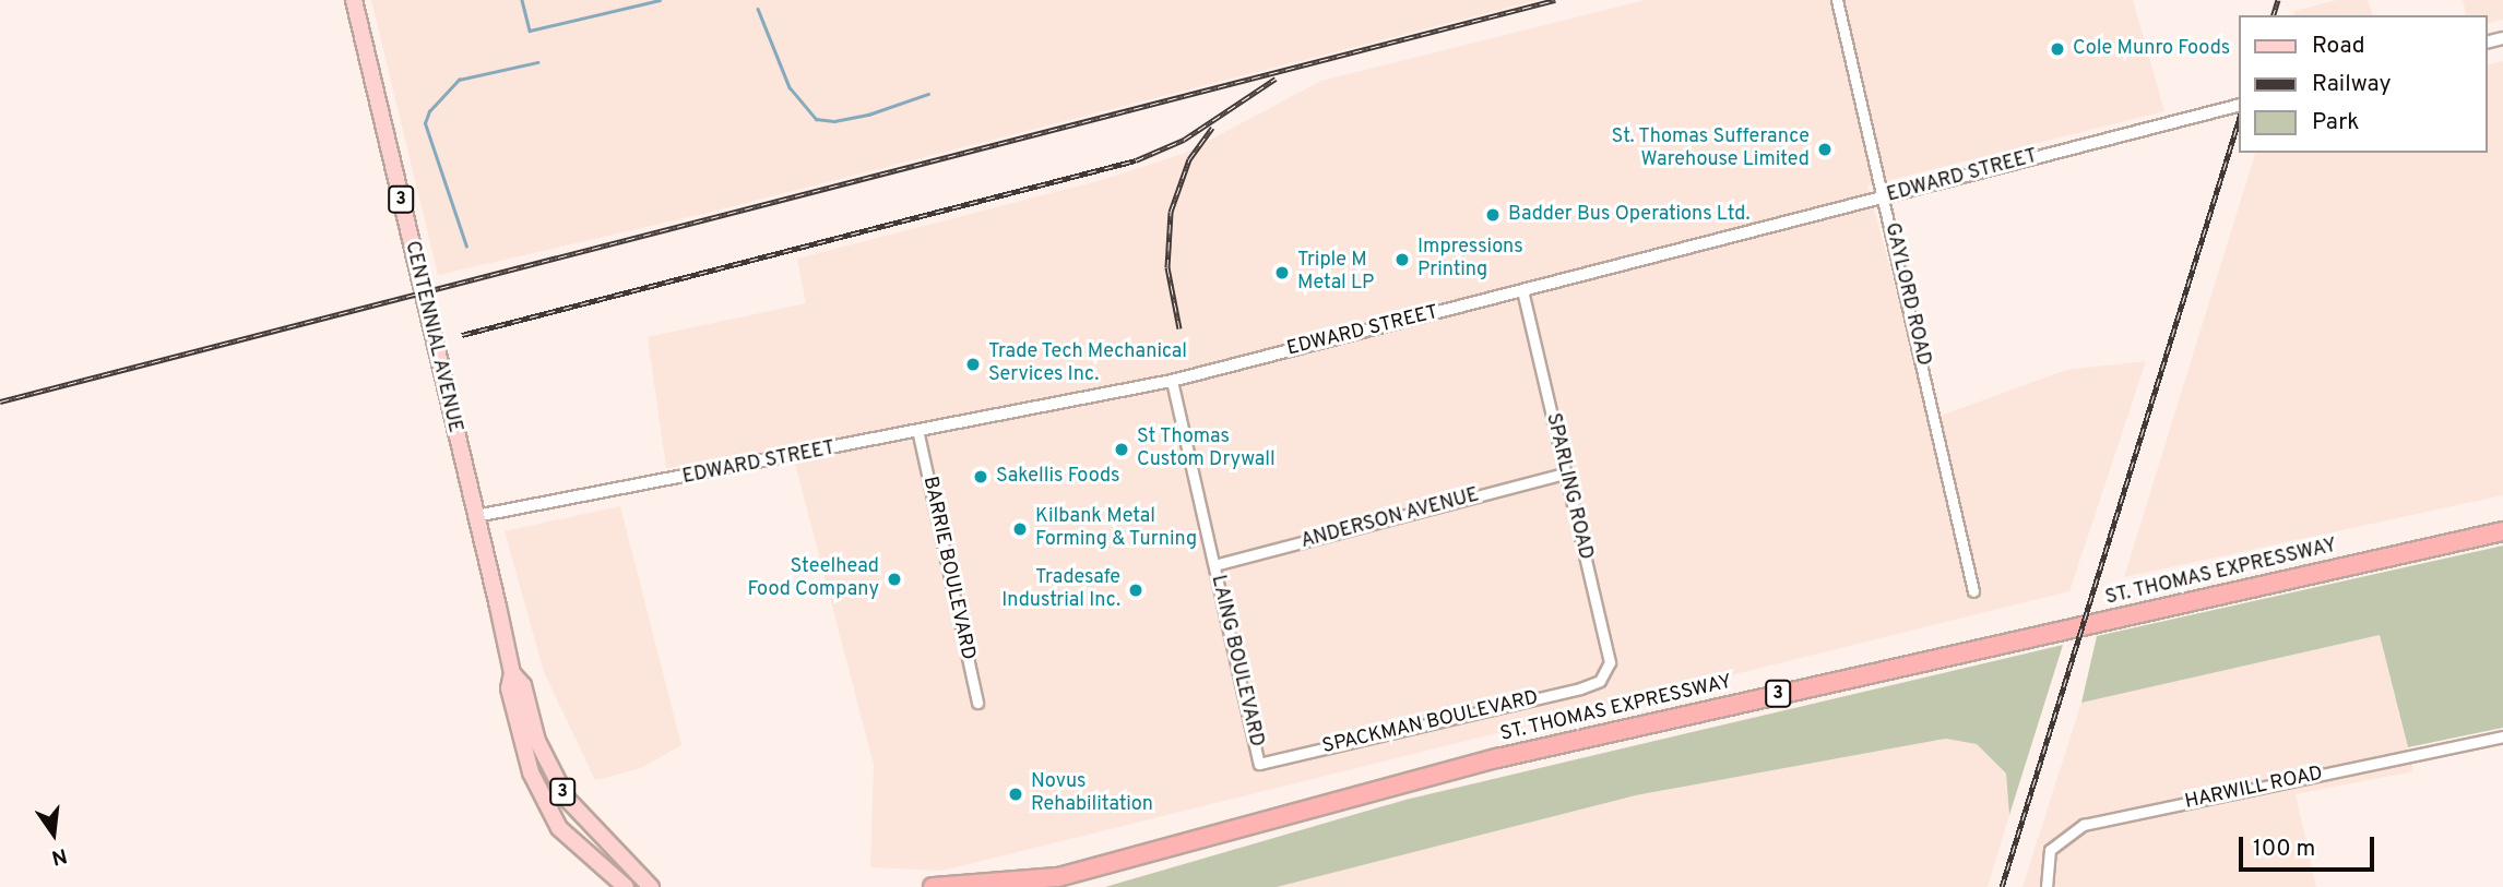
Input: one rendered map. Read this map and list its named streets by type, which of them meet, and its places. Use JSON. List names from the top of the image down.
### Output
{
  "streets": {
    "highway": ["3", "ST. THOMAS EXPRESSWAY"],
    "main road": ["CENTENNIAL AVENUE"],
    "street": [
      "EDWARD STREET",
      "GAYLORD ROAD",
      "SPARLING ROAD",
      "ANDERSON AVENUE",
      "BARRIE BOULEVARD",
      "LAING BOULEVARD",
      "SPACKMAN BOULEVARD",
      "HARWILL ROAD"
    ]
  },
  "crossings": [
    ["EDWARD STREET", "GAYLORD ROAD"],
    ["EDWARD STREET", "CENTENNIAL AVENUE"],
    ["EDWARD STREET", "SPARLING ROAD"],
    ["EDWARD STREET", "BARRIE BOULEVARD"],
    ["EDWARD STREET", "LAING BOULEVARD"],
    ["SPARLING ROAD", "ANDERSON AVENUE"],
    ["SPARLING ROAD", "SPACKMAN BOULEVARD"],
    ["ANDERSON AVENUE", "LAING BOULEVARD"],
    ["LAING BOULEVARD", "SPACKMAN BOULEVARD"]
  ],
  "places": [
    "Cole Munro Foods",
    "St. Thomas Sufferance Warehouse Limited",
    "Badder Bus Operations Ltd.",
    "Impressions Printing",
    "Triple M Metal LP",
    "Trade Tech Mechanical Services Inc.",
    "St Thomas Custom Drywall",
    "Sakellis Foods",
    "Kilbank Metal Forming & Turning",
    "Steelhead Food Company",
    "Tradesafe Industrial Inc.",
    "Novus Rehabilitation"
  ],
  "legend": ["Road", "Railway", "Park"],
  "scale_bar": "100 m",
  "north": "bottom"
}
